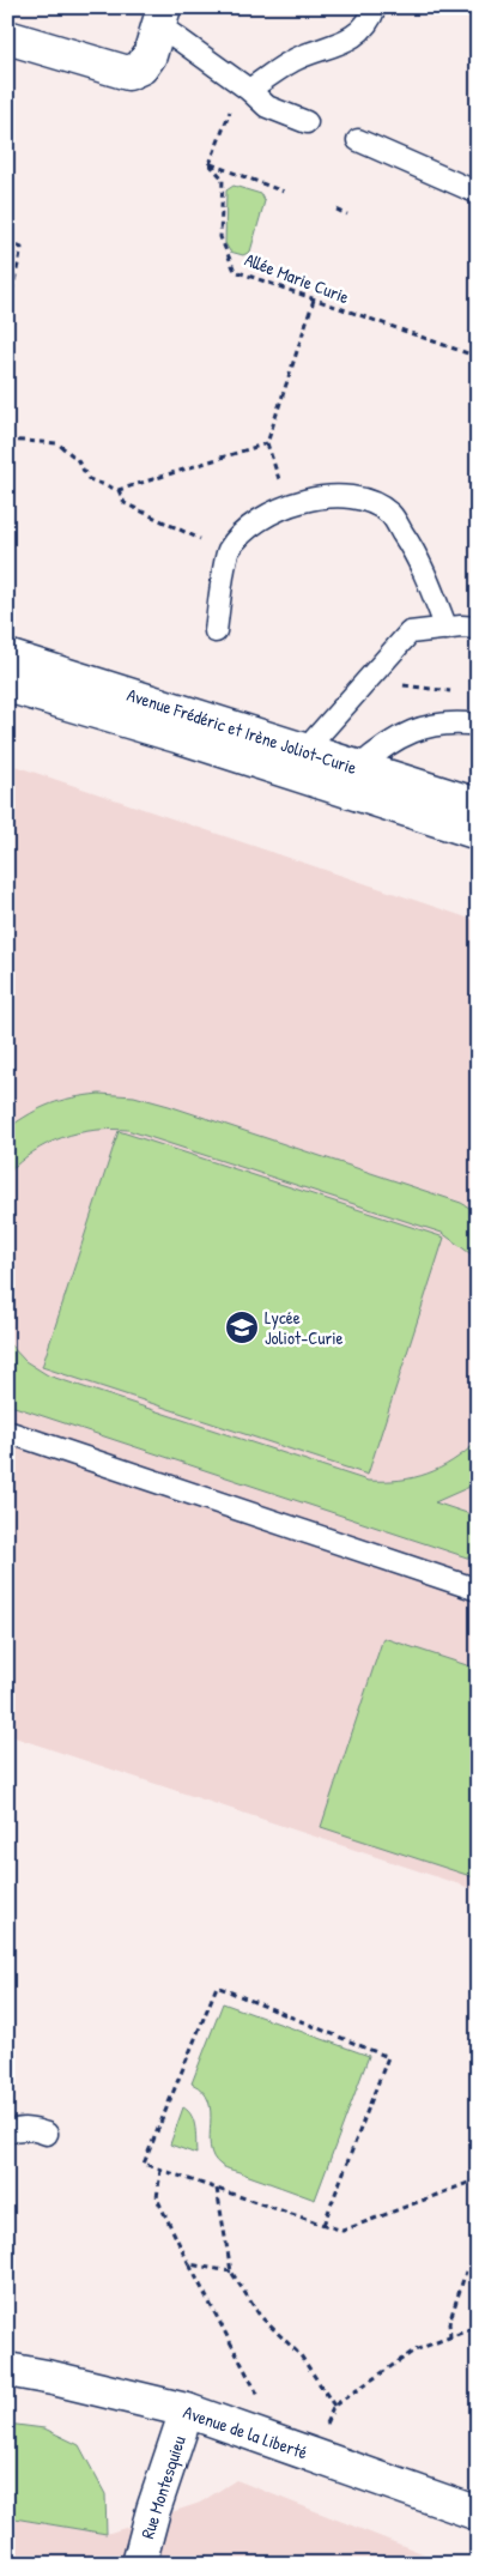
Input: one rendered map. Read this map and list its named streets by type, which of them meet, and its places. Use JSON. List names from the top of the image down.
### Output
{
  "streets": {
    "main road": ["Avenue Frédéric et Irène Joliot-Curie", "Avenue de la Liberté", "Rue Montesquieu"],
    "path": ["Allée Marie Curie"]
  },
  "crossings": [
    ["Avenue de la Liberté", "Rue Montesquieu"]
  ],
  "places": {
    "school or university": ["Lycée Joliot-Curie"]
  }
}
